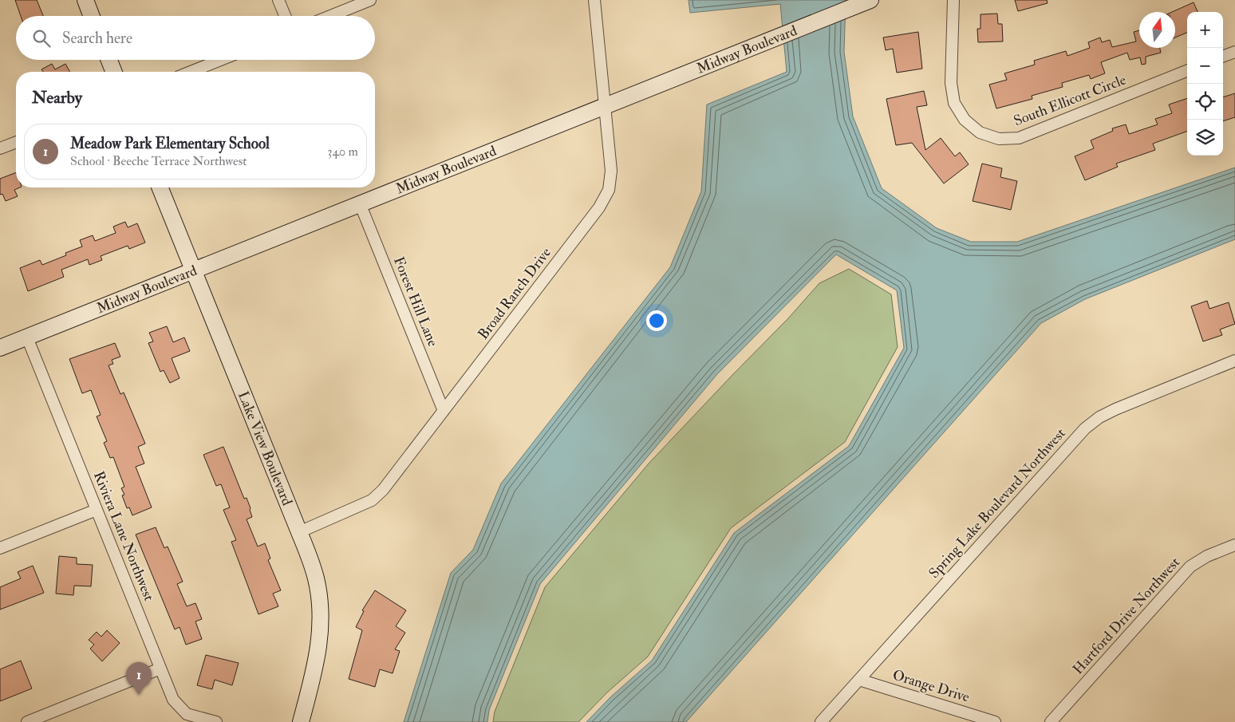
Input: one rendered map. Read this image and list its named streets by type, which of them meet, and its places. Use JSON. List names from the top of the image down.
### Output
{
  "streets": {
    "street": [
      "Midway Boulevard",
      "South Ellicott Circle",
      "Broad Ranch Drive",
      "Forest Hill Lane",
      "Lake View Boulevard",
      "Spring Lake Boulevard Northwest",
      "Riviera Lane Northwest",
      "Hartford Drive Northwest",
      "Orange Drive"
    ]
  },
  "crossings": [
    ["Midway Boulevard", "Broad Ranch Drive"],
    ["Midway Boulevard", "Forest Hill Lane"],
    ["Midway Boulevard", "Lake View Boulevard"],
    ["Midway Boulevard", "Riviera Lane Northwest"],
    ["Broad Ranch Drive", "Forest Hill Lane"],
    ["Broad Ranch Drive", "Lake View Boulevard"],
    ["Spring Lake Boulevard Northwest", "Orange Drive"]
  ],
  "north": "top",
  "page": {
    "map_buttons": ["+", "−"],
    "search": "Search here",
    "heading": "Nearby",
    "list": [
      {
        "mark": "1",
        "name": "Meadow Park Elementary School",
        "note": "School · Beeche Terrace Northwest",
        "value": "340 m"
      }
    ],
    "pins": "1"
  }
}
